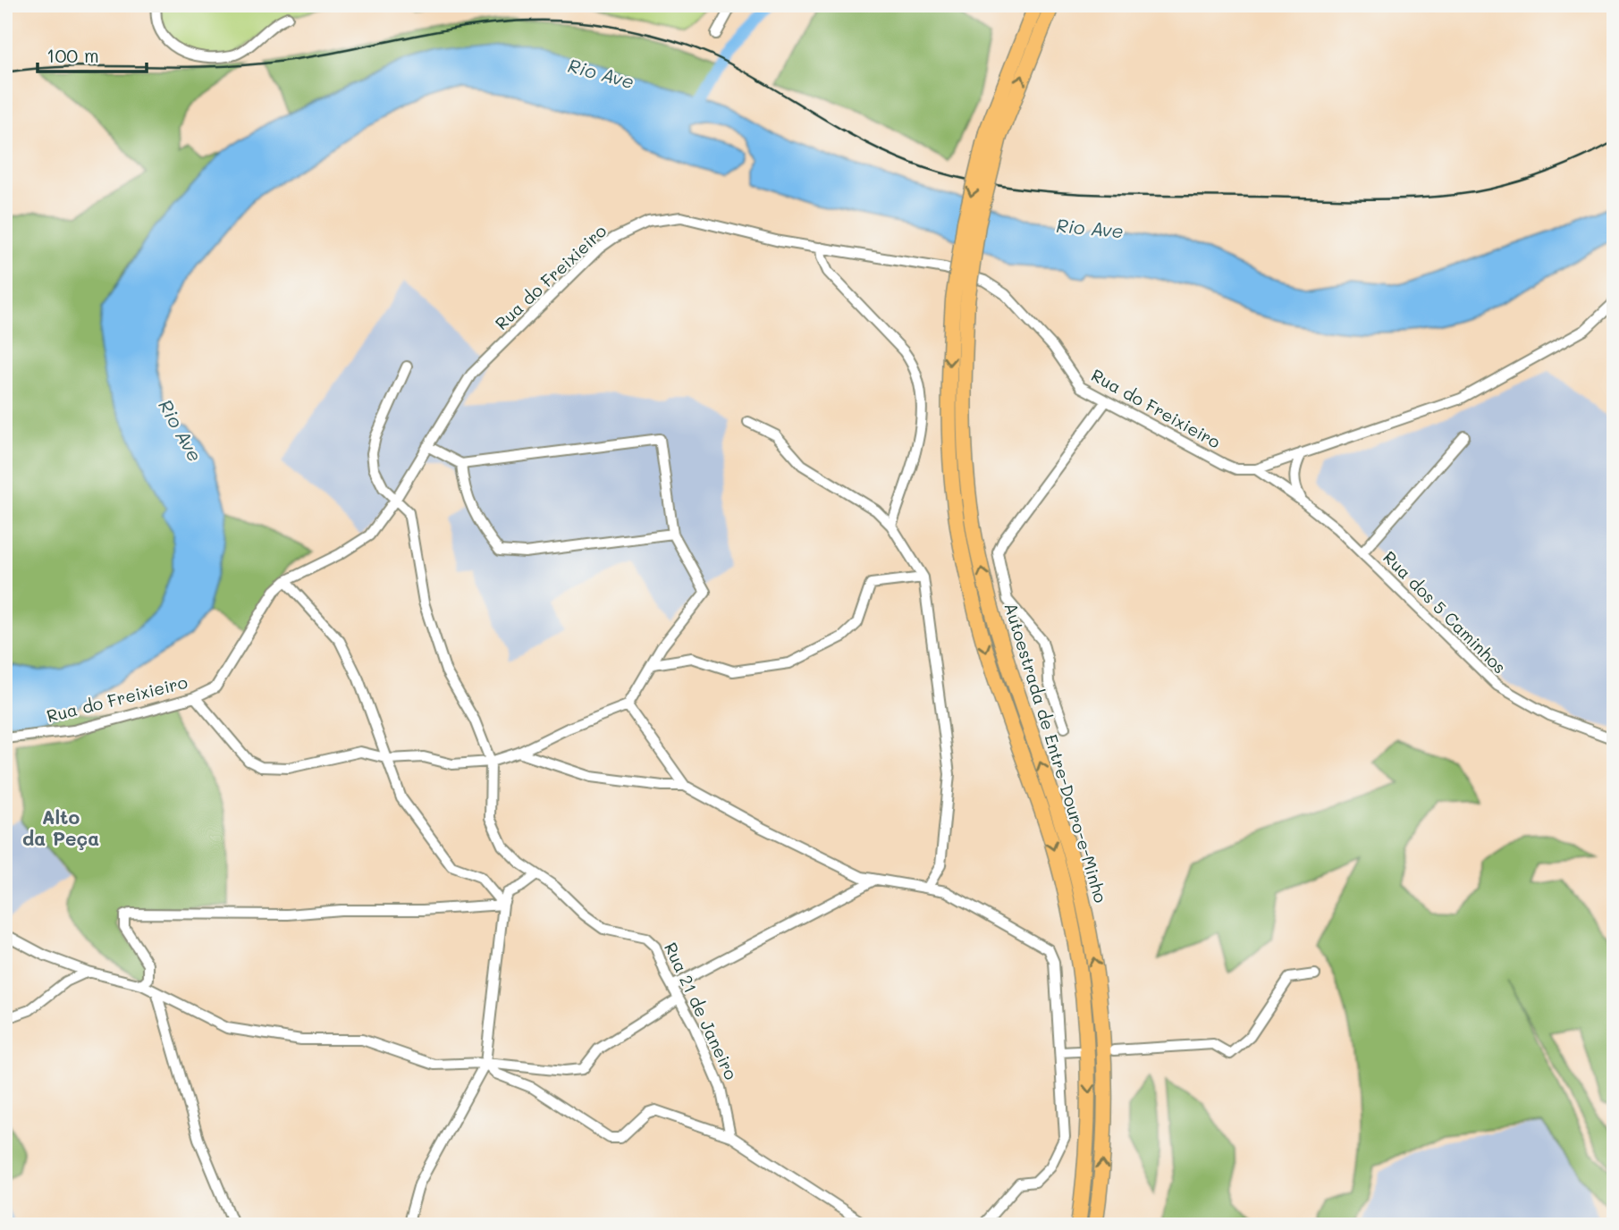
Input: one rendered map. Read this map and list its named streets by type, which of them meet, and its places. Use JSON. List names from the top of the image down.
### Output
{
  "streets": {
    "highway": ["Autoestrada de Entre-Douro-e-Minho"],
    "street": ["Rua do Freixieiro", "Rua dos 5 Caminhos", "Rua 21 de Janeiro"]
  },
  "crossings": [
    ["Rua do Freixieiro", "Rua dos 5 Caminhos"]
  ],
  "districts": ["Alto da Peça"],
  "water": ["Rio Ave"],
  "scale_bar": "100 m"
}
